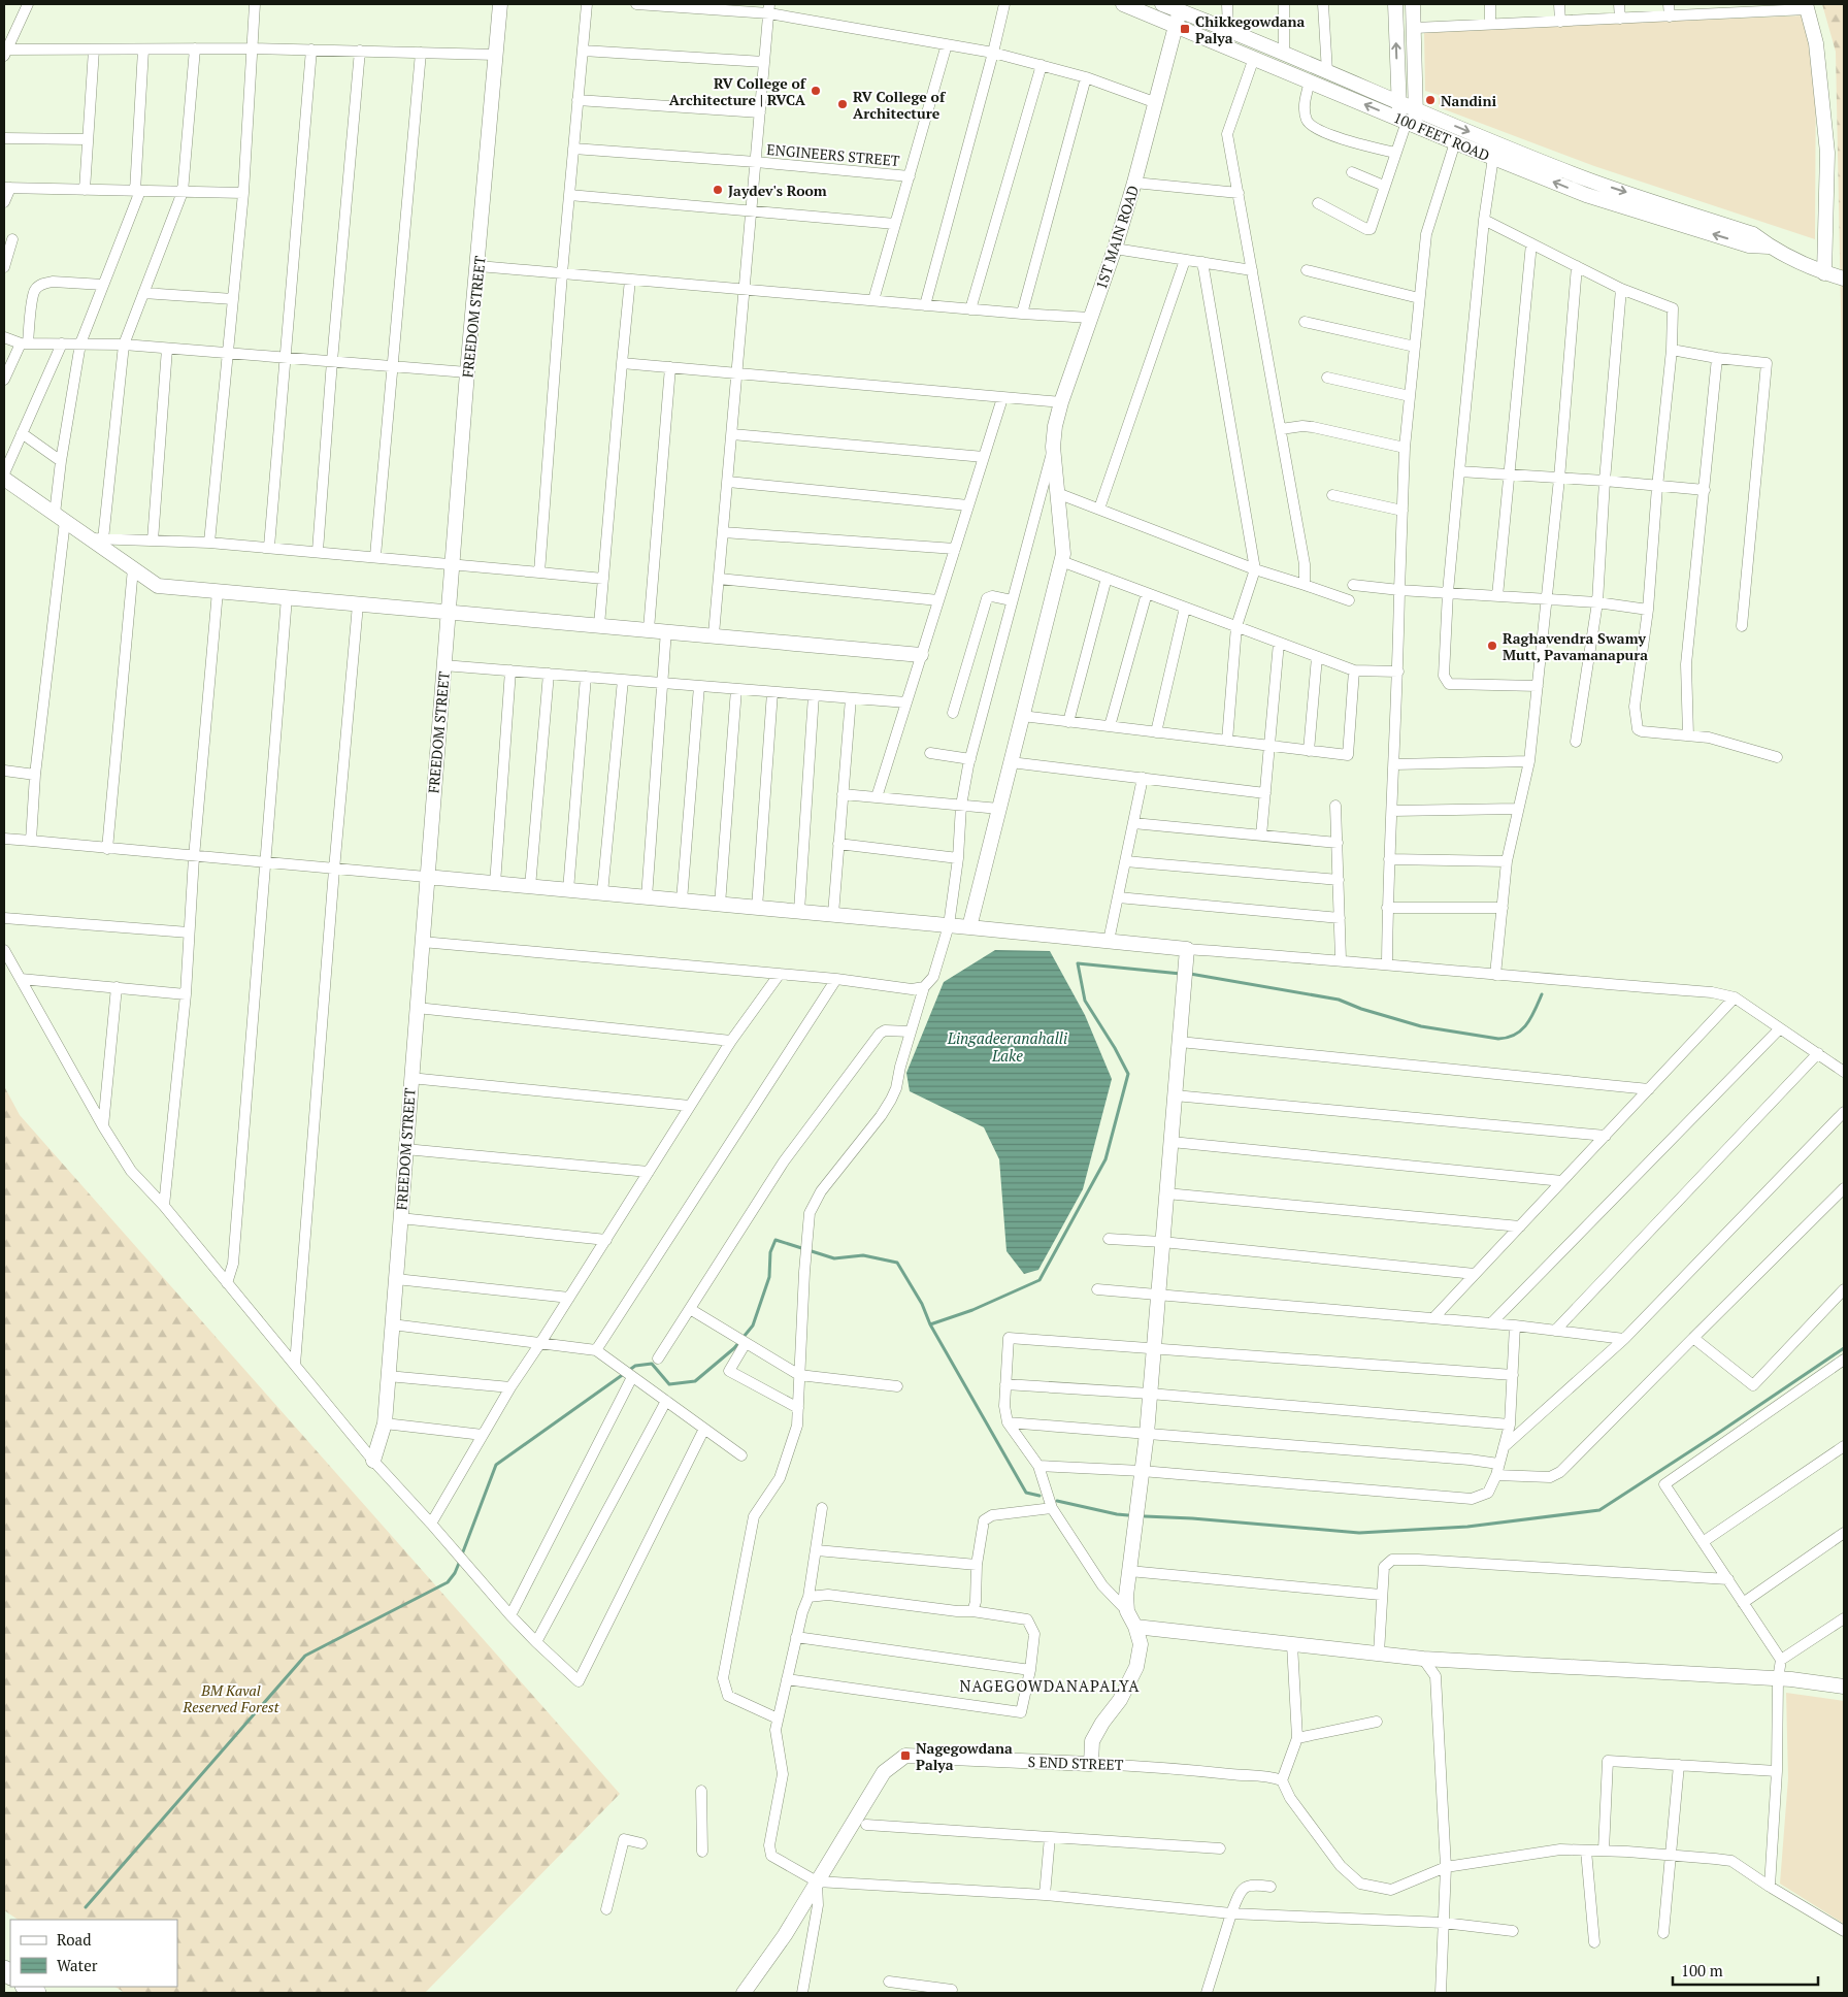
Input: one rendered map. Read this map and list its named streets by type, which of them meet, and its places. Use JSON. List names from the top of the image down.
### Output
{
  "streets": {
    "street": [
      "100 FEET ROAD",
      "ENGINEERS STREET",
      "1ST MAIN ROAD",
      "FREEDOM STREET",
      "S END STREET"
    ]
  },
  "crossings": [
    ["100 FEET ROAD", "1ST MAIN ROAD"]
  ],
  "districts": ["NAGEGOWDANAPALYA"],
  "water": ["Lingadeeranahalli Lake"],
  "parks": ["BM Kaval Reserved Forest"],
  "places": {
    "transit": ["Chikkegowdana Palya", "Nagegowdana Palya"],
    "other": [
      "RV College of Architecture | RVCA",
      "Nandini",
      "RV College of Architecture",
      "Jaydev's Room",
      "Raghavendra Swamy Mutt, Pavamanapura"
    ]
  },
  "legend": ["Road", "Water"],
  "scale_bar": "100 m"
}
